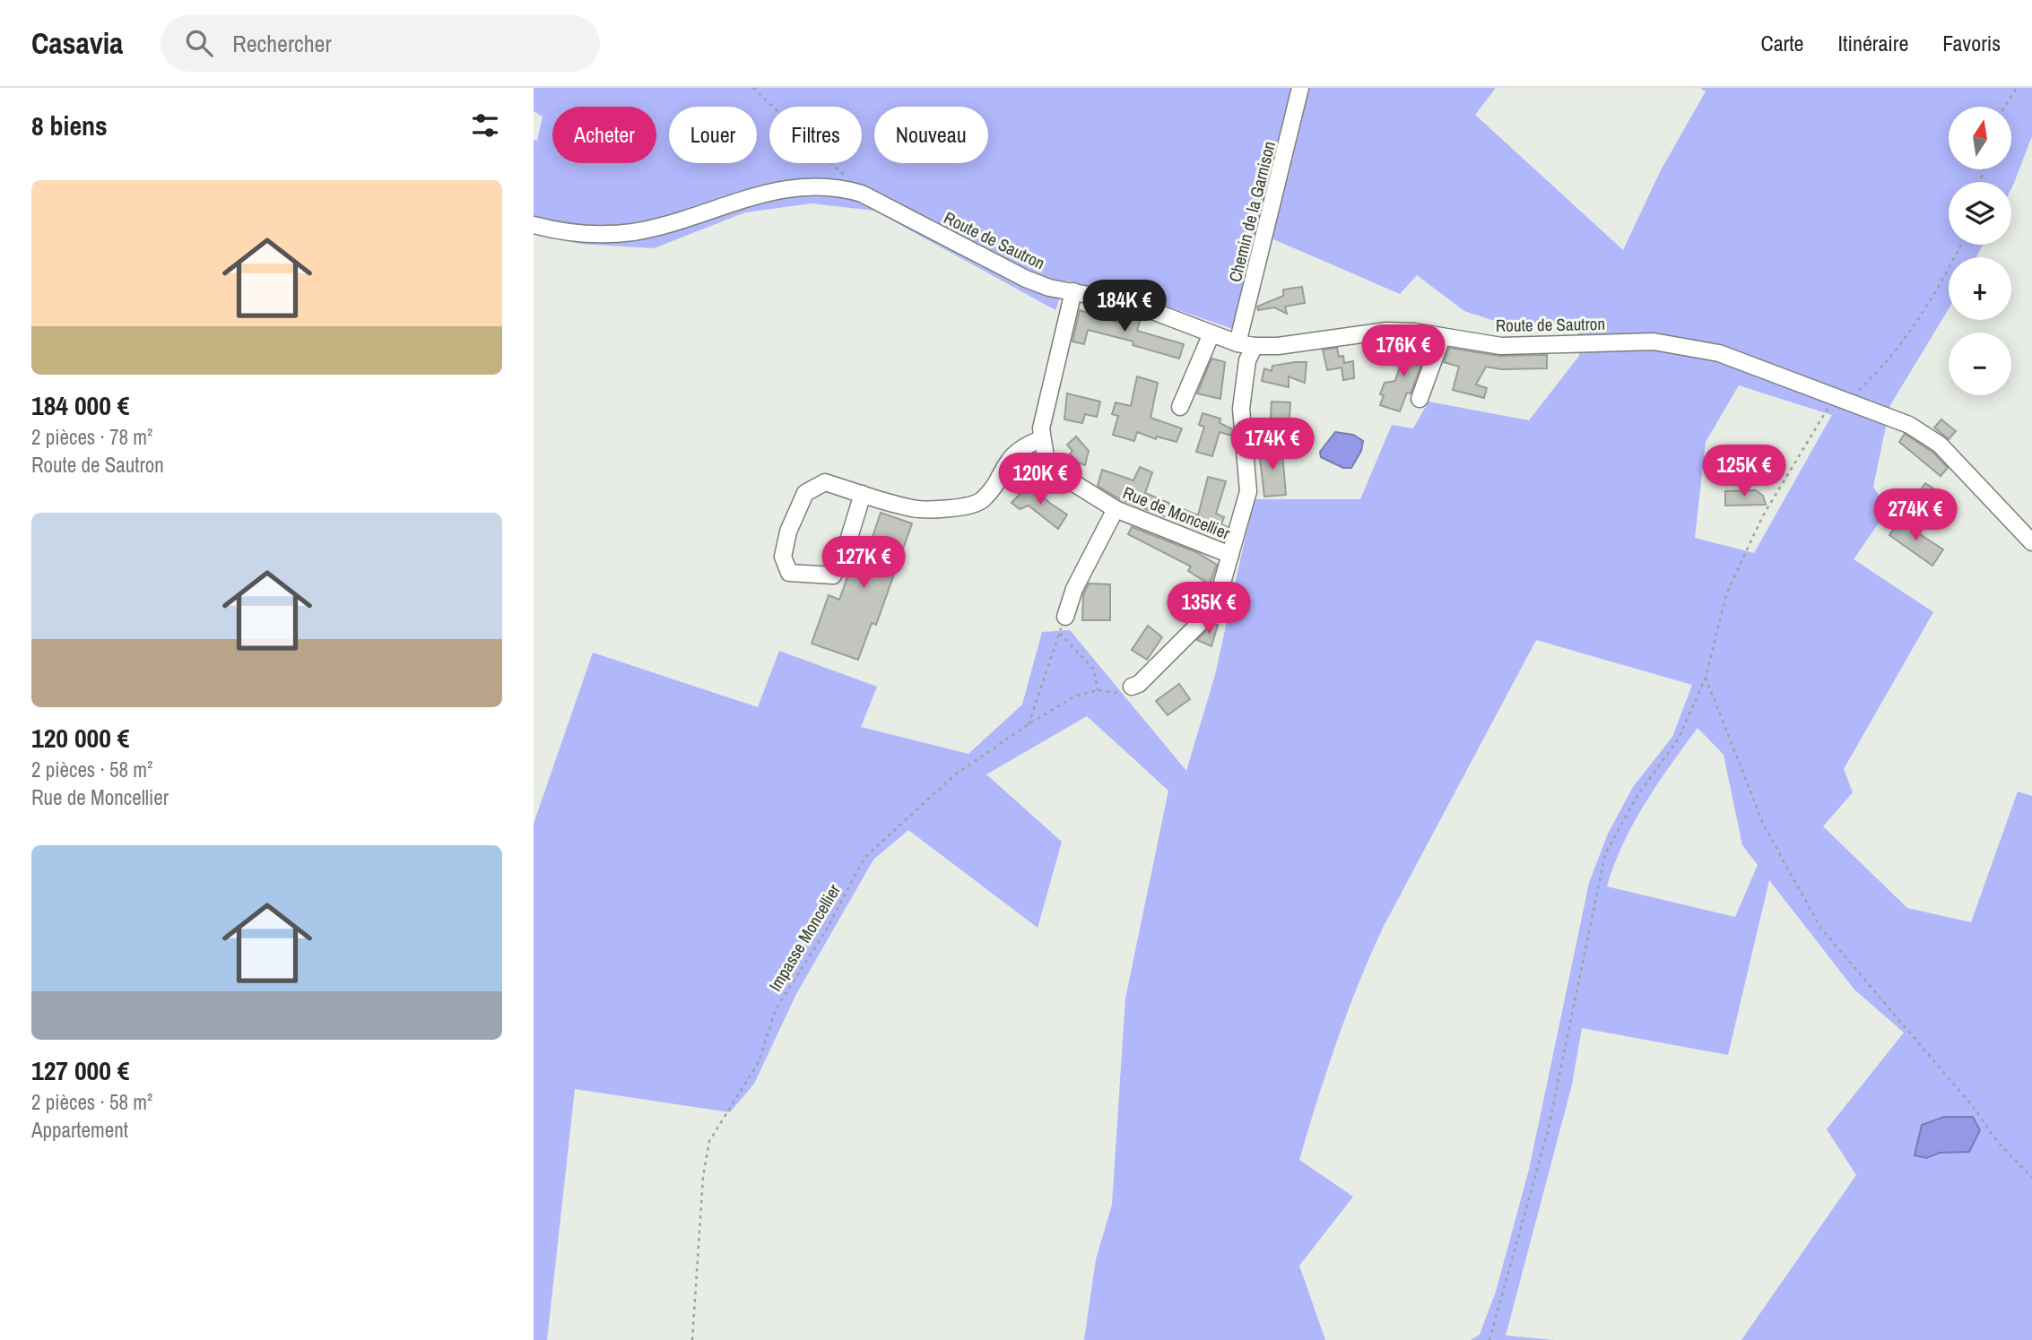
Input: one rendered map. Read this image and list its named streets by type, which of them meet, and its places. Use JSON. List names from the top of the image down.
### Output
{
  "streets": {
    "street": ["Chemin de la Garnison", "Route de Sautron", "Rue de Moncellier"],
    "path": ["Impasse Moncellier"]
  },
  "crossings": [
    ["Chemin de la Garnison", "Route de Sautron"],
    ["Route de Sautron", "Rue de Moncellier"]
  ],
  "north": "top",
  "page": {
    "header": "Casavia",
    "search": "Rechercher",
    "nav": ["Carte", "Itinéraire", "Favoris"],
    "heading": "8 biens",
    "map_buttons": ["+", "−"],
    "chip": [
      "Acheter",
      "Louer",
      "Filtres",
      "Nouveau"
    ],
    "list": [
      {
        "name": "184 000 €",
        "note": "2 pièces · 78 m² · Route de Sautron"
      },
      {
        "name": "120 000 €",
        "note": "2 pièces · 58 m² · Rue de Moncellier"
      },
      {
        "name": "127 000 €",
        "note": "2 pièces · 58 m² · Appartement"
      }
    ],
    "price": [
      "184K €",
      "176K €",
      "174K €",
      "125K €",
      "120K €",
      "274K €",
      "127K €",
      "135K €"
    ]
  }
}
